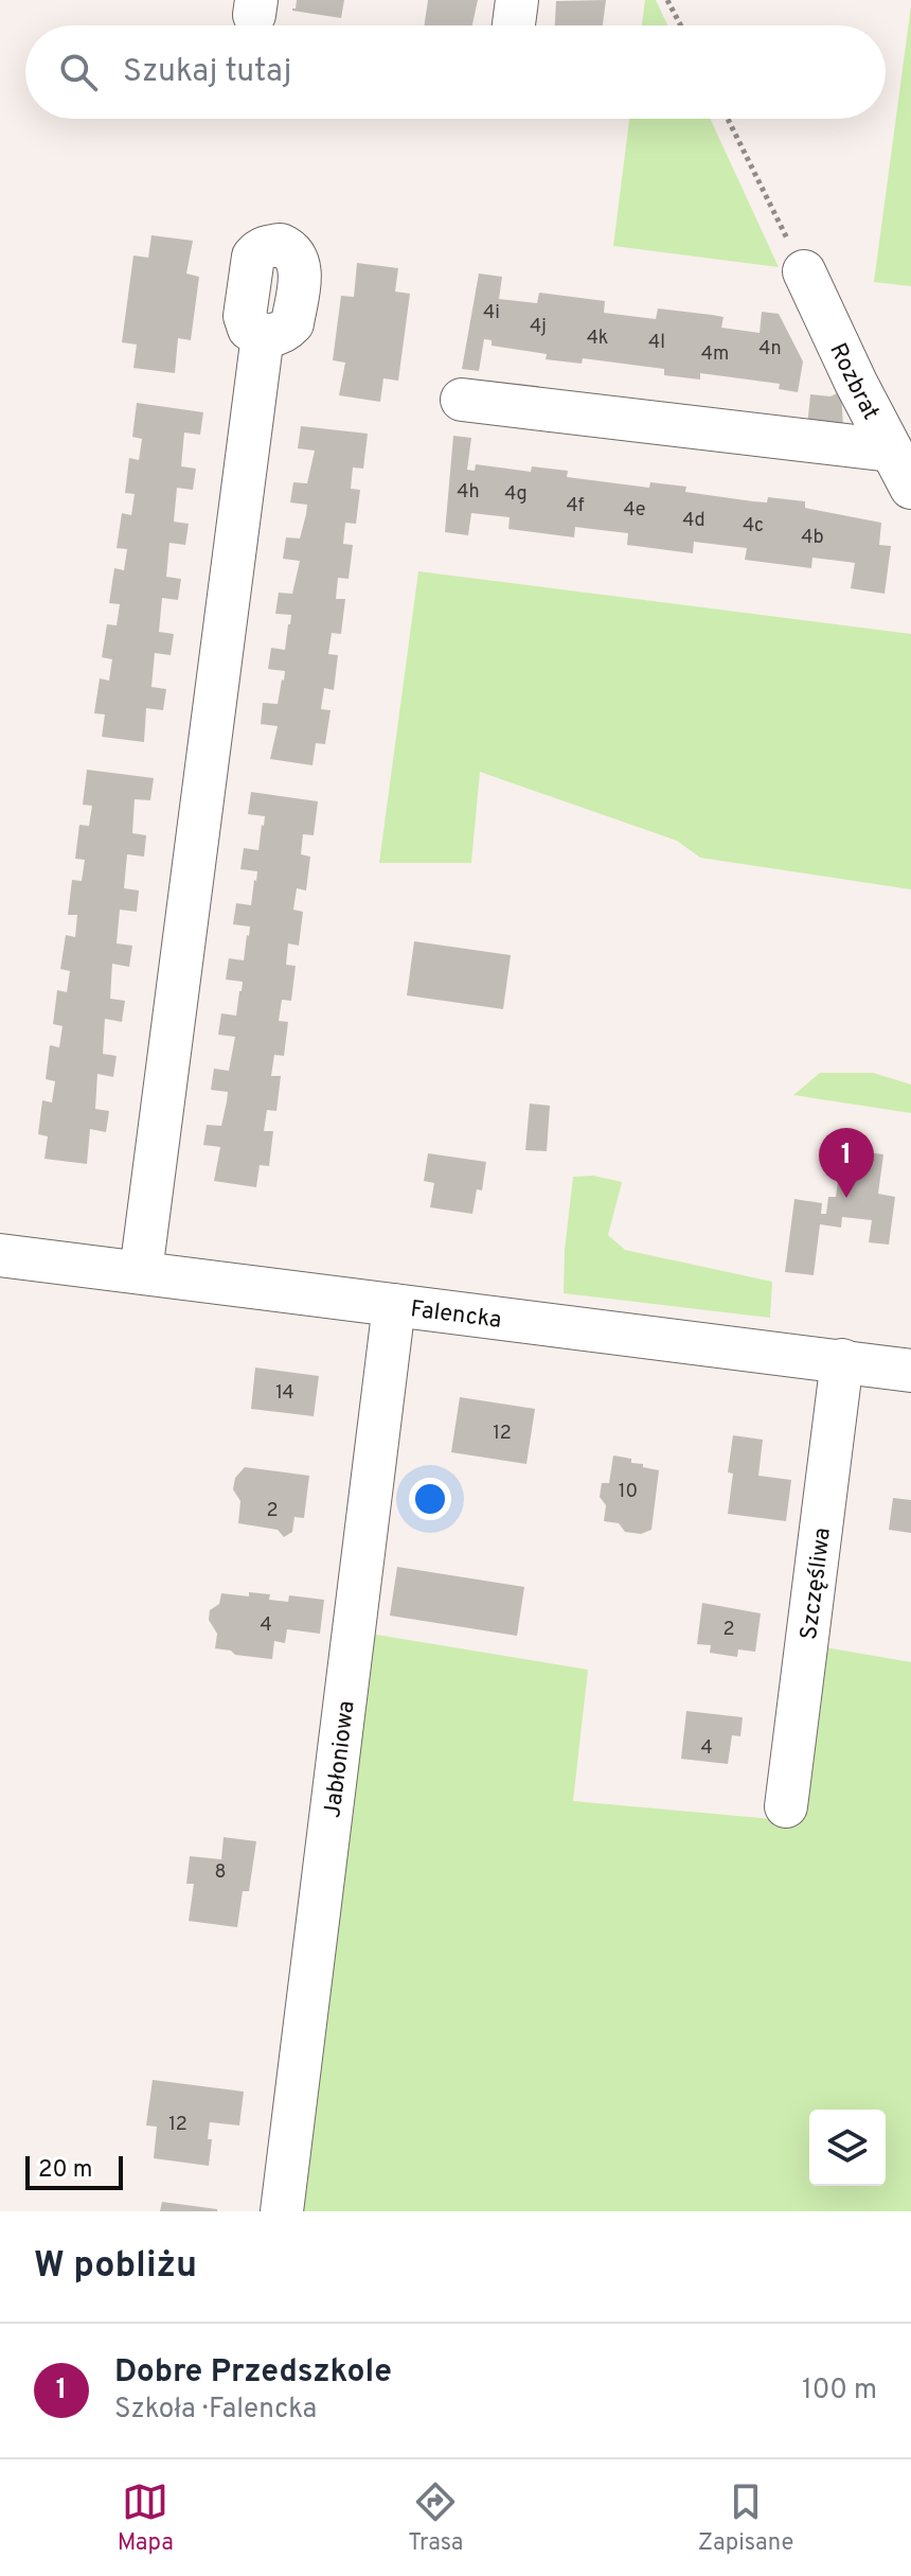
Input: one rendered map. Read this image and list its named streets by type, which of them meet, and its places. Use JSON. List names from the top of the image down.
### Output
{
  "streets": {
    "street": [
      "Rozbrat",
      "Falencka",
      "Szczęśliwa",
      "Jabłoniowa"
    ]
  },
  "crossings": [
    ["Falencka", "Szczęśliwa"],
    ["Falencka", "Jabłoniowa"]
  ],
  "house_numbers": [
    "4i",
    "4j",
    "4k",
    "4l",
    "4n",
    "4m",
    "4h",
    "4g",
    "4f",
    "4e",
    "4d",
    "4c",
    "4b",
    "14",
    "12",
    "10",
    "2",
    "4",
    "2",
    "4",
    "8",
    "12"
  ],
  "scale_bar": "20 m",
  "page": {
    "search": "Szukaj tutaj",
    "pins": "1",
    "scale": "20 m",
    "heading": "W pobliżu",
    "list": [
      {
        "mark": "1",
        "name": "Dobre Przedszkole",
        "note": "Szkoła · Falencka",
        "value": "100 m"
      }
    ],
    "nav": ["Mapa", "Trasa", "Zapisane"]
  }
}
